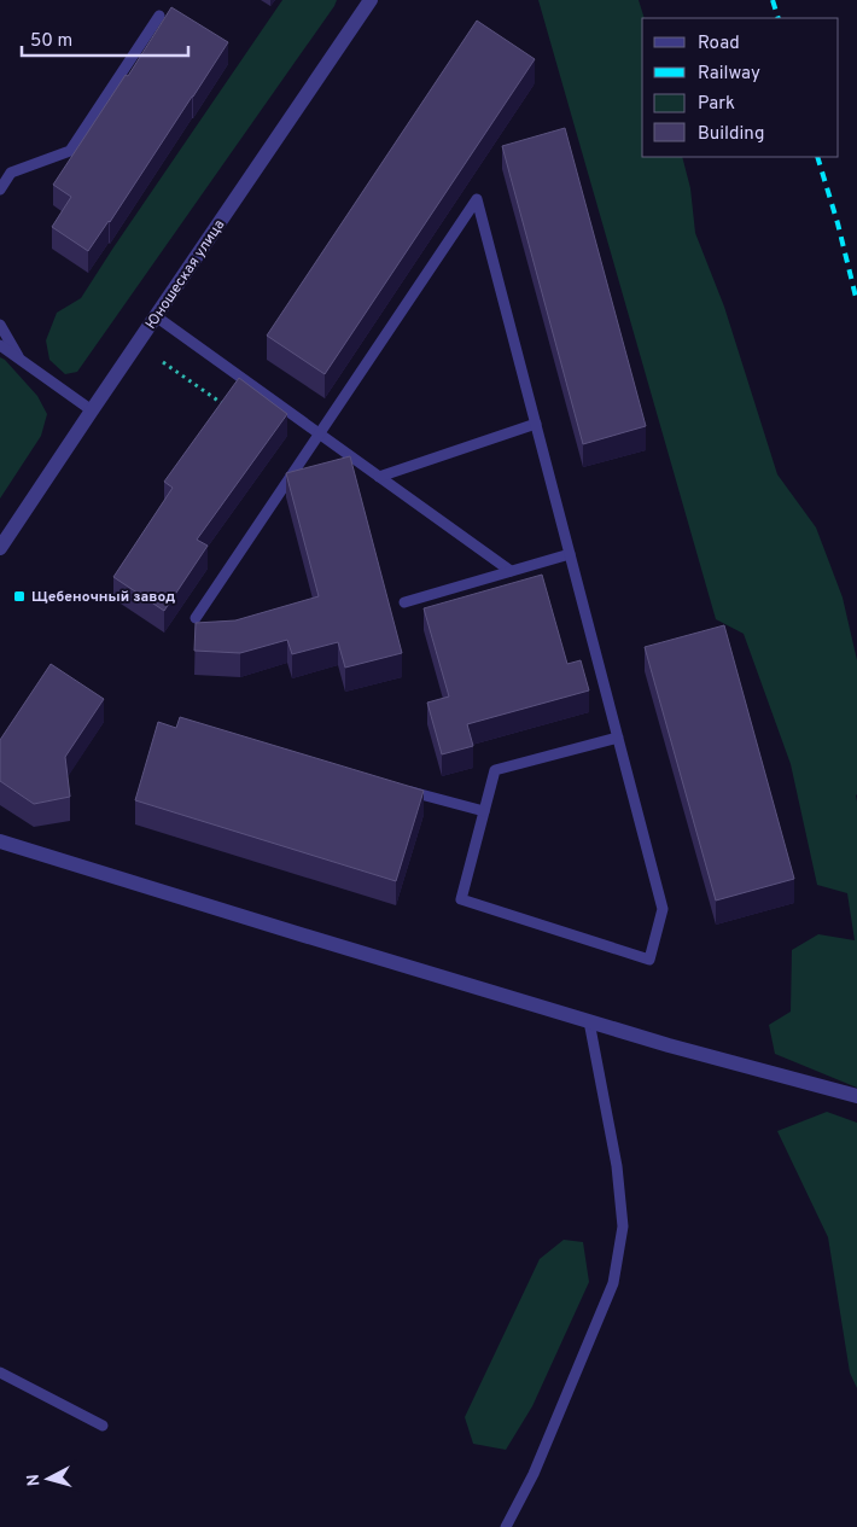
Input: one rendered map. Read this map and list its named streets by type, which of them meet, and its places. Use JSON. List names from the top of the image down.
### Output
{
  "streets": {
    "street": ["Юношеская улица"]
  },
  "places": {
    "transit": ["Щебеночный завод"]
  },
  "legend": [
    "Road",
    "Railway",
    "Park",
    "Building"
  ],
  "scale_bar": "50 m",
  "north": "left"
}
